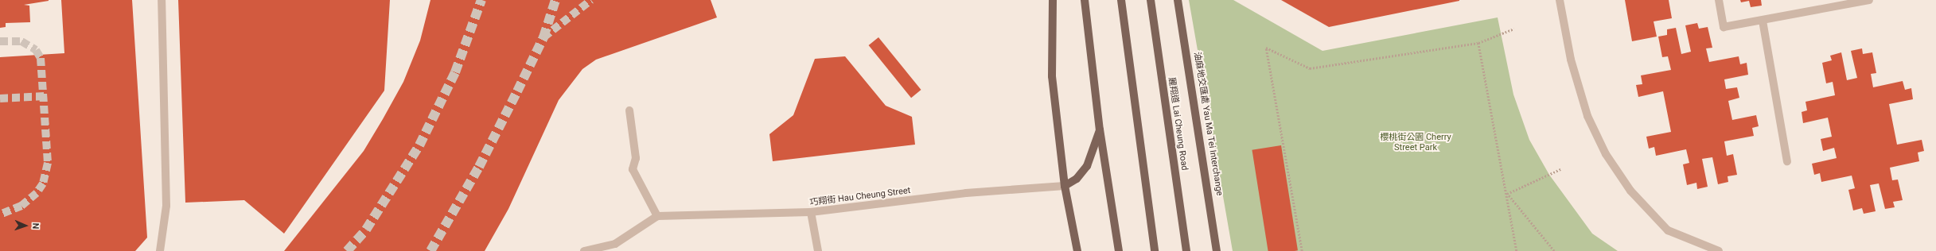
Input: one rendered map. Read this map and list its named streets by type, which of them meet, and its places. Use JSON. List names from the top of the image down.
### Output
{
  "streets": {
    "main road": ["麗翔道 Lai Cheung Road", "油麻地交匯處 Yau Ma Tei Interchange"],
    "street": ["巧翔街 Hau Cheung Street"]
  },
  "parks": ["櫻桃街公園 Cherry Street Park"],
  "north": "right"
}
